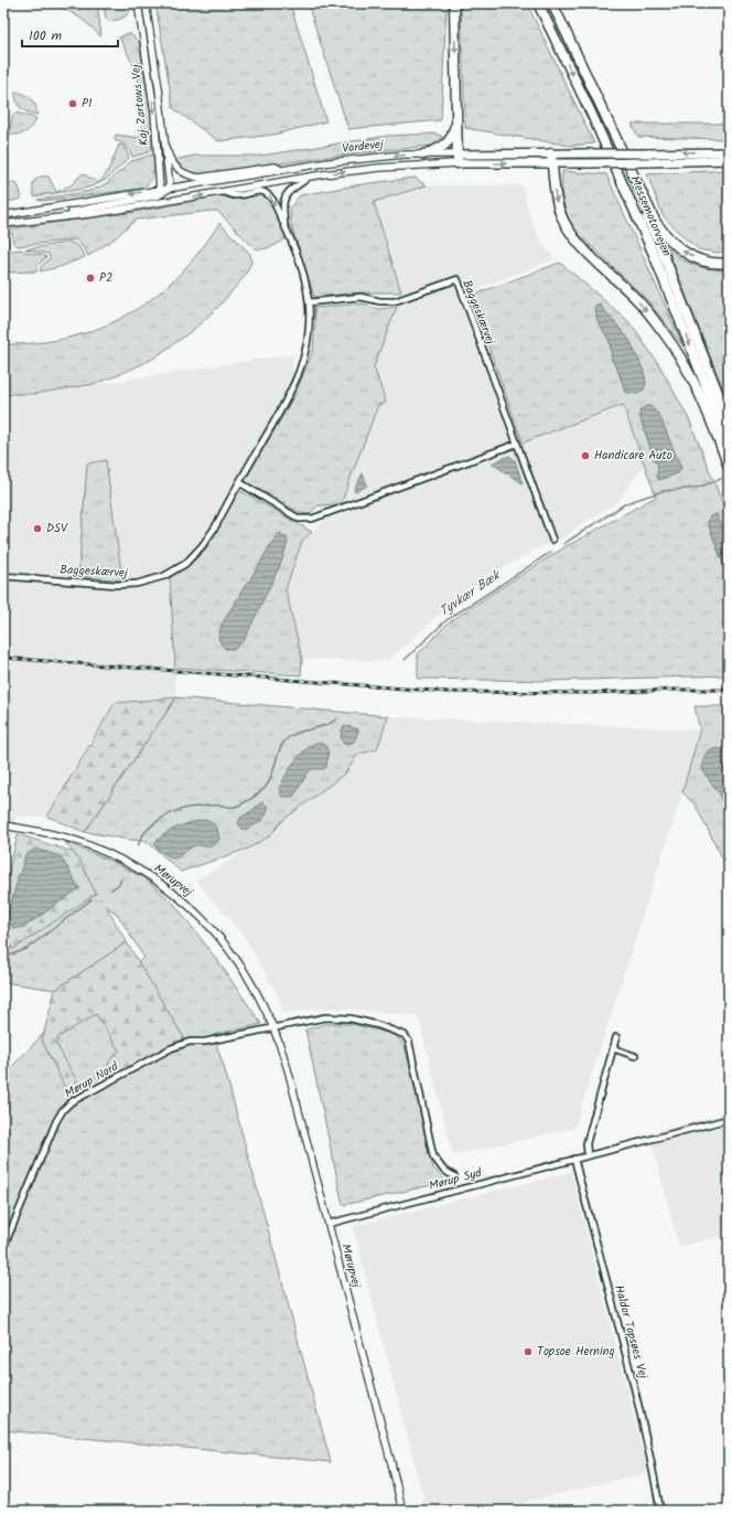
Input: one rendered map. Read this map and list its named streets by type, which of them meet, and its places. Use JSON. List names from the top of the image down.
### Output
{
  "streets": {
    "highway": ["Messemotorvejen"],
    "main road": ["Vardevej"],
    "street": [
      "Kaj Zartows Vej",
      "Baggeskærvej",
      "Mørupvej",
      "Mørup Nord",
      "Mørup Syd",
      "Haldor Topsøes Vej"
    ]
  },
  "crossings": [
    ["Kaj Zartows Vej", "Vardevej"],
    ["Vardevej", "Baggeskærvej"],
    ["Mørupvej", "Mørup Nord"],
    ["Mørupvej", "Mørup Syd"],
    ["Mørup Syd", "Haldor Topsøes Vej"]
  ],
  "water": ["Tyvkær Bæk"],
  "places": [
    "P1",
    "P2",
    "Handicare Auto",
    "DSV",
    "Topsoe Herning"
  ],
  "scale_bar": "100 m"
}
